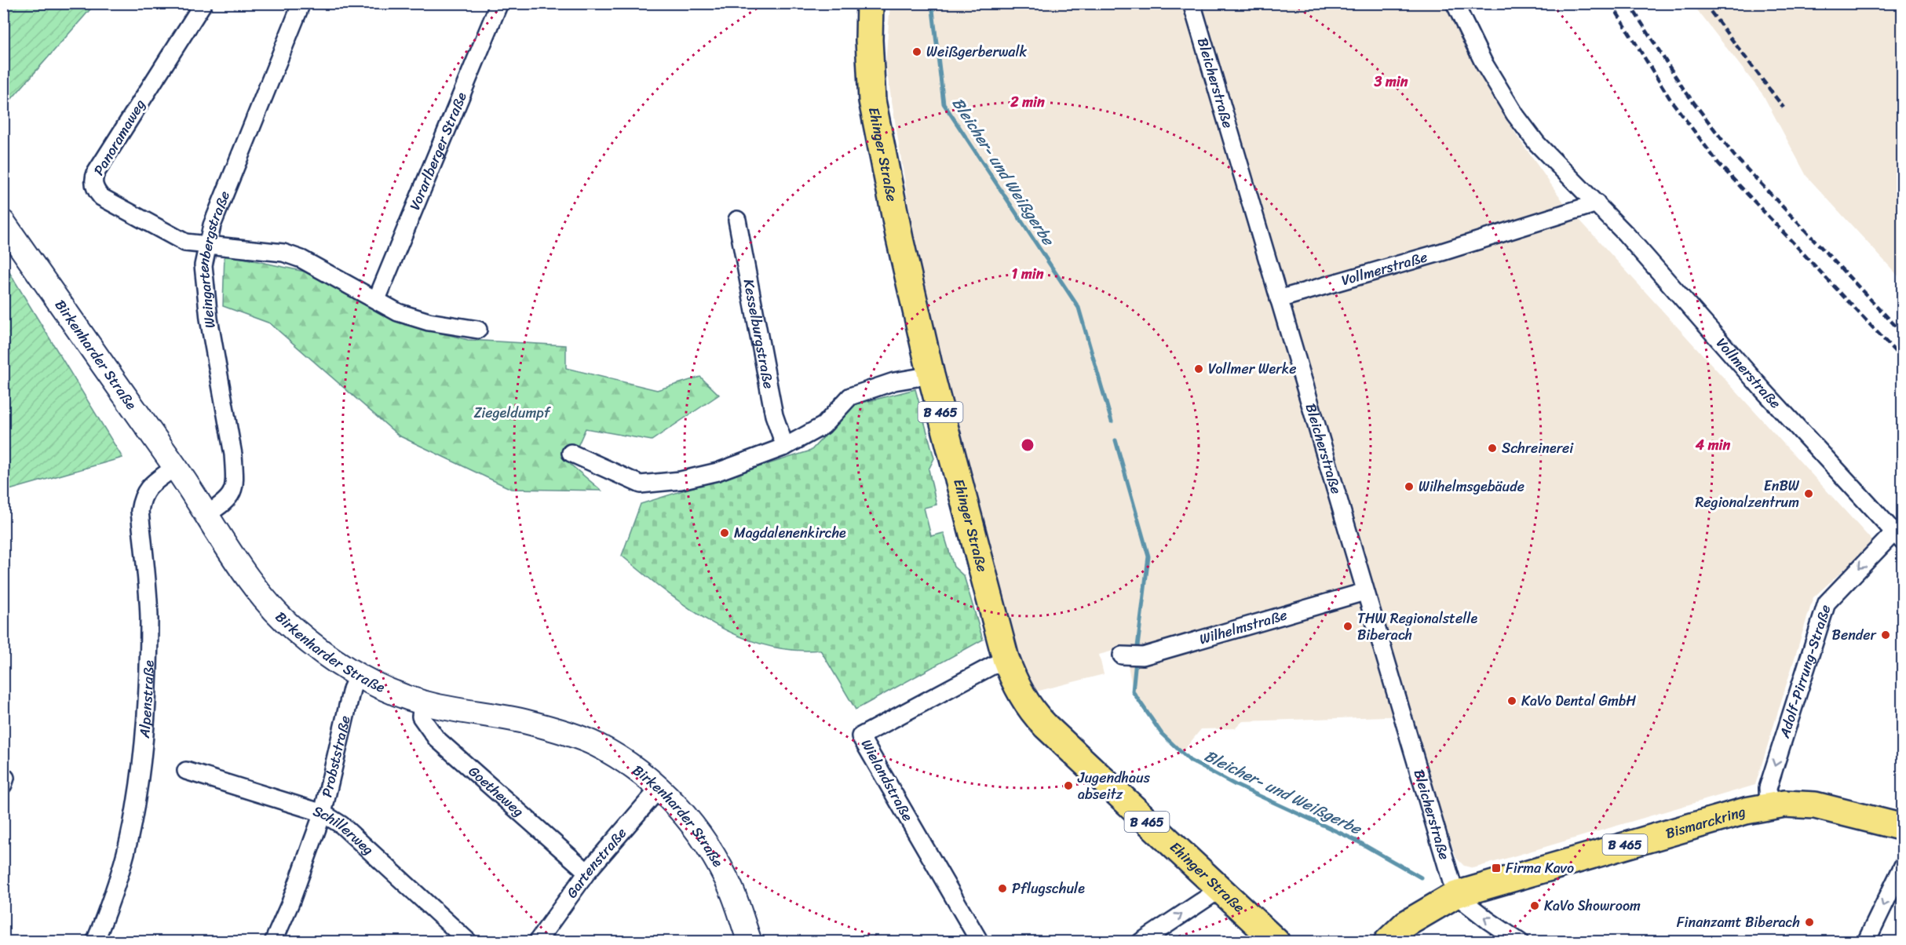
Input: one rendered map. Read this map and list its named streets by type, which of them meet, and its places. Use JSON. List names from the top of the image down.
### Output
{
  "streets": {
    "main road": [
      "Ehinger Straße",
      "Birkenharder Straße",
      "B 465",
      "Bismarckring"
    ],
    "street": [
      "Bleicherstraße",
      "Panoramaweg",
      "Vorarlberger Straße",
      "Weingartenbergstraße",
      "Vollmerstraße",
      "Kesselburgstraße",
      "Wilhelmstraße",
      "Adolf-Pirrung-Straße",
      "Alpenstraße",
      "Probststraße",
      "Wielandstraße",
      "Goetheweg",
      "Schillerweg",
      "Gartenstraße"
    ]
  },
  "crossings": [
    ["Bleicherstraße", "Vollmerstraße"],
    ["Bleicherstraße", "Wilhelmstraße"],
    ["Bleicherstraße", "Bismarckring"],
    ["Panoramaweg", "Weingartenbergstraße"],
    ["Ehinger Straße", "Wielandstraße"],
    ["Weingartenbergstraße", "Birkenharder Straße"],
    ["Vollmerstraße", "Adolf-Pirrung-Straße"],
    ["Birkenharder Straße", "Alpenstraße"],
    ["Birkenharder Straße", "Probststraße"],
    ["Birkenharder Straße", "Goetheweg"],
    ["Birkenharder Straße", "Gartenstraße"],
    ["Adolf-Pirrung-Straße", "Bismarckring"],
    ["Probststraße", "Schillerweg"],
    ["Goetheweg", "Gartenstraße"]
  ],
  "one_way": ["Adolf-Pirrung-Straße"],
  "water": ["Bleicher- und Weißgerbe"],
  "parks": ["Ziegeldumpf"],
  "places": {
    "other": [
      "Weißgerberwalk",
      "Vollmer Werke",
      "Schreinerei",
      "Wilhelmsgebäude",
      "EnBW Regionalzentrum",
      "Magdalenenkirche",
      "THW Regionalstelle Biberach",
      "Bender",
      "KaVo Dental GmbH",
      "Jugendhaus abseitz",
      "Pflugschule",
      "KaVo Showroom",
      "Finanzamt Biberach"
    ],
    "transit": ["Firma Kavo"]
  },
  "rings": [
    "3 min",
    "2 min",
    "1 min",
    "4 min"
  ]
}
